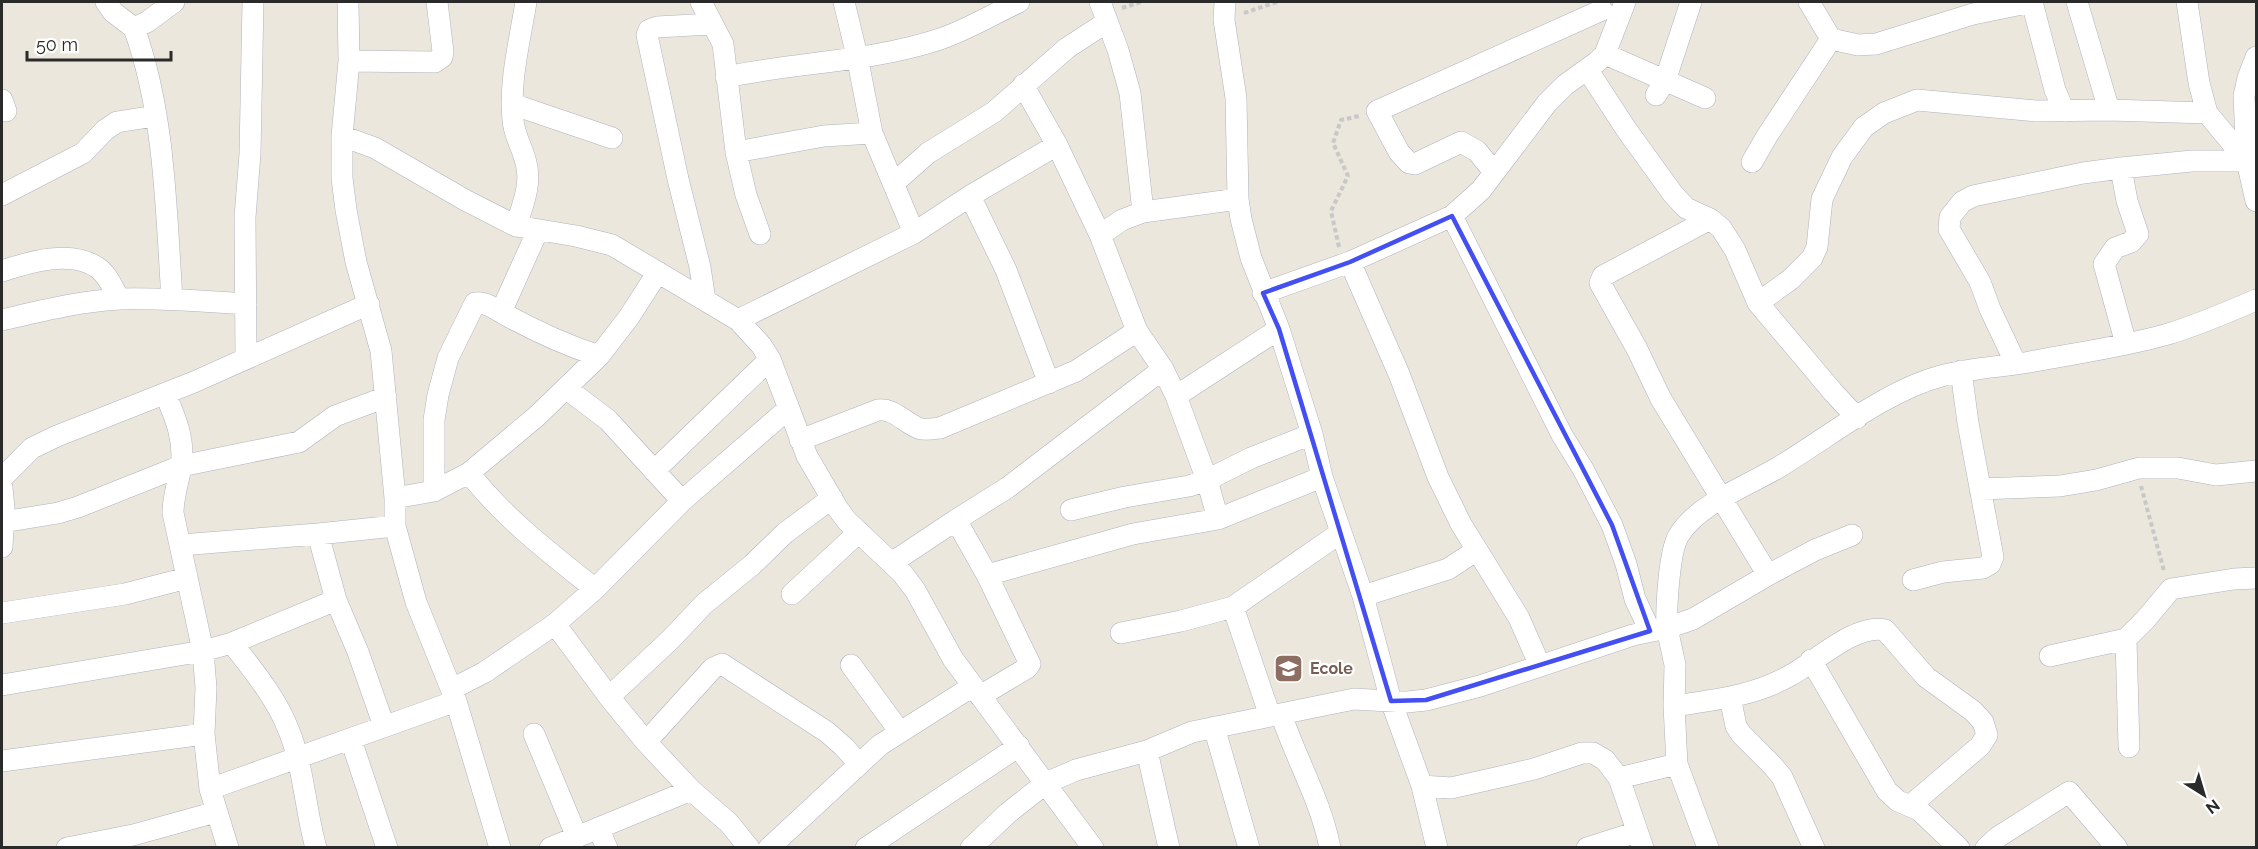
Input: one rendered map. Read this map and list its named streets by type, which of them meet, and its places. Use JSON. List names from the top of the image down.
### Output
{
  "places": {
    "school or university": ["Ecole"]
  },
  "scale_bar": "50 m",
  "north": "bottom right"
}
